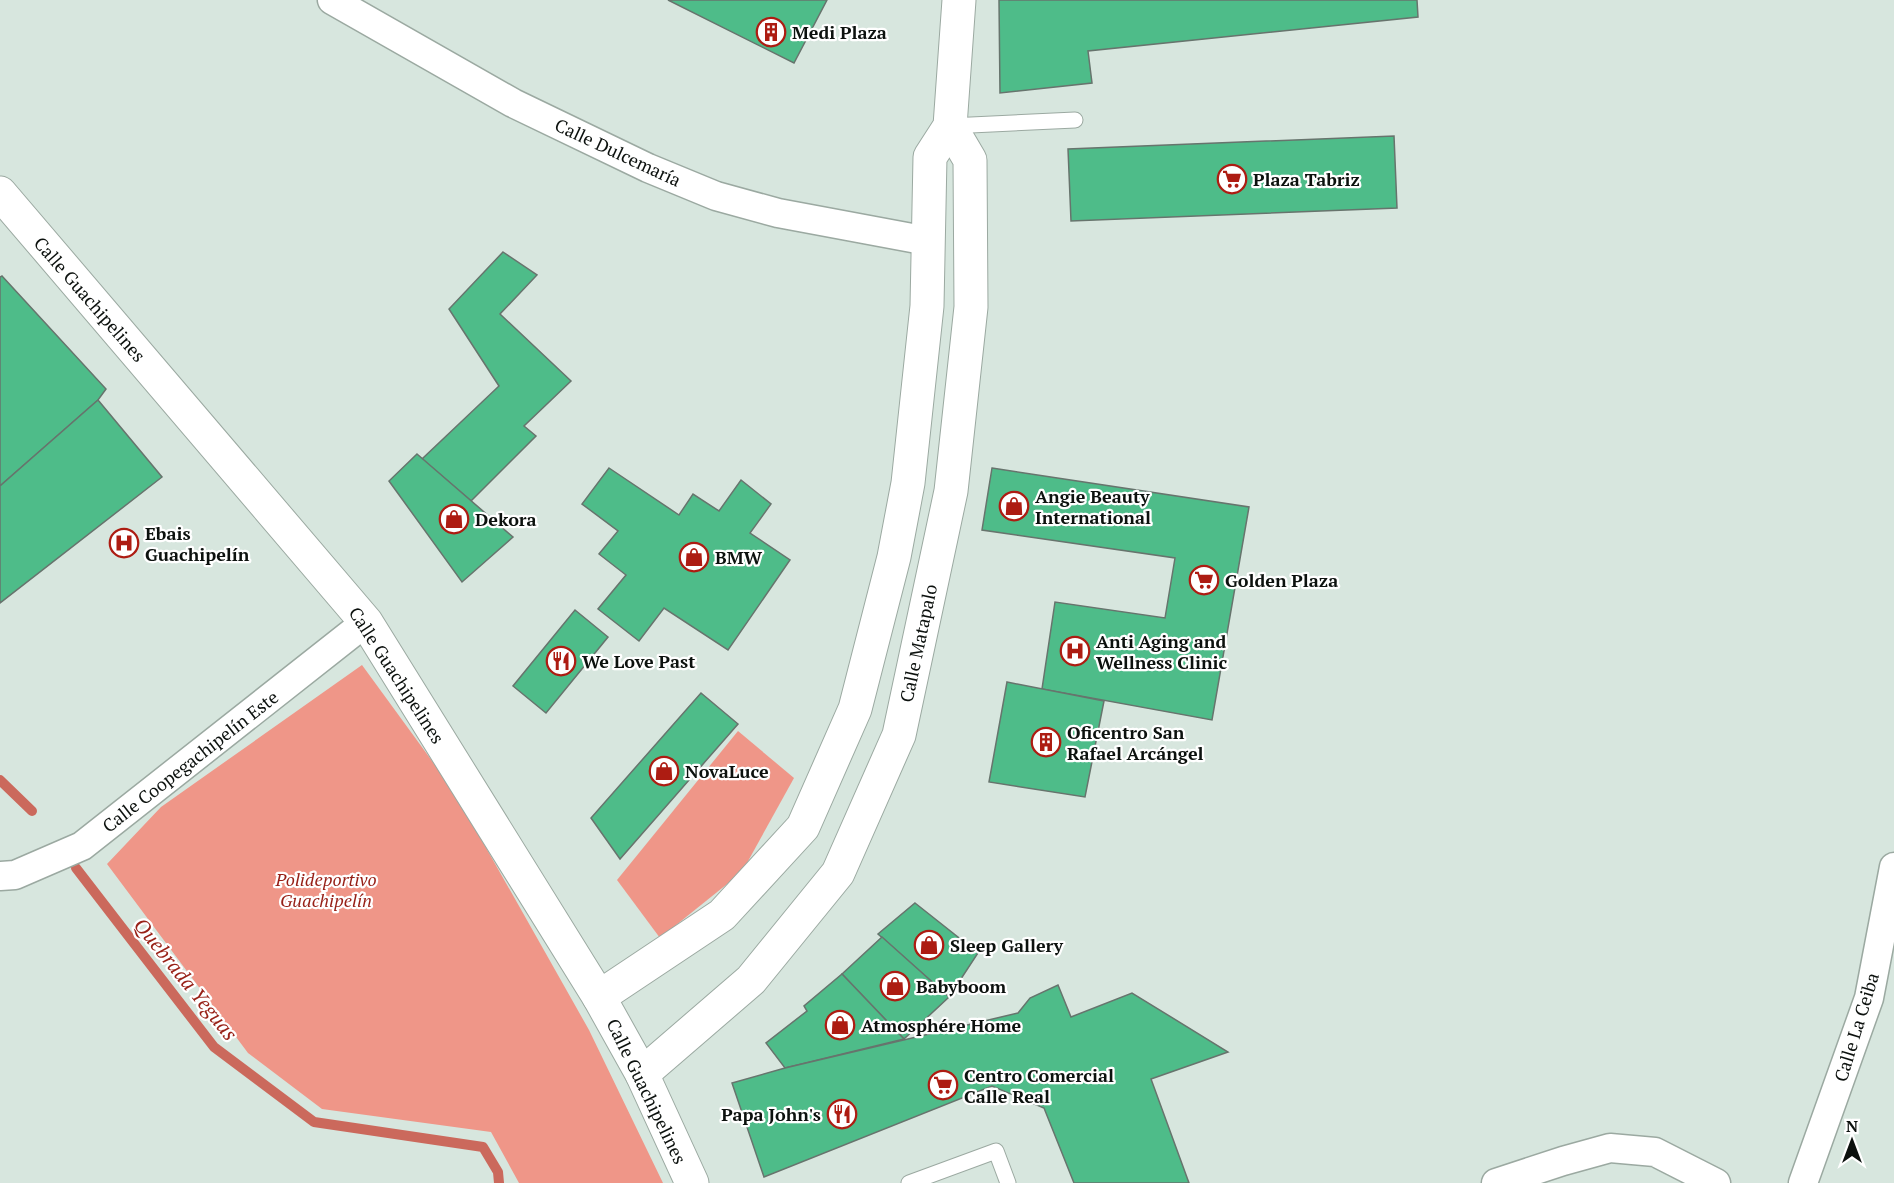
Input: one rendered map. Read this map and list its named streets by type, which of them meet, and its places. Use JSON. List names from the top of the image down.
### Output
{
  "streets": {
    "street": [
      "Calle Dulcemaría",
      "Calle Guachipelines",
      "Calle Matapalo",
      "Calle Coopegachipelín Este",
      "Calle La Ceiba"
    ]
  },
  "crossings": [
    ["Calle Guachipelines", "Calle Matapalo"],
    ["Calle Guachipelines", "Calle Coopegachipelín Este"]
  ],
  "water": ["Quebrada Yeguas"],
  "parks": ["Polideportivo Guachipelín"],
  "places": {
    "building": ["Medi Plaza", "Oficentro San Rafael Arcángel"],
    "supermarket": ["Plaza Tabriz", "Golden Plaza", "Centro Comercial Calle Real"],
    "shop": [
      "Angie Beauty International",
      "Dekora",
      "BMW",
      "NovaLuce",
      "Sleep Gallery",
      "Babyboom",
      "Atmosphére Home"
    ],
    "hospital": ["Ebais Guachipelín", "Anti Aging and Wellness Clinic"],
    "restaurant": ["We Love Past", "Papa John's"]
  },
  "north": "top"
}
